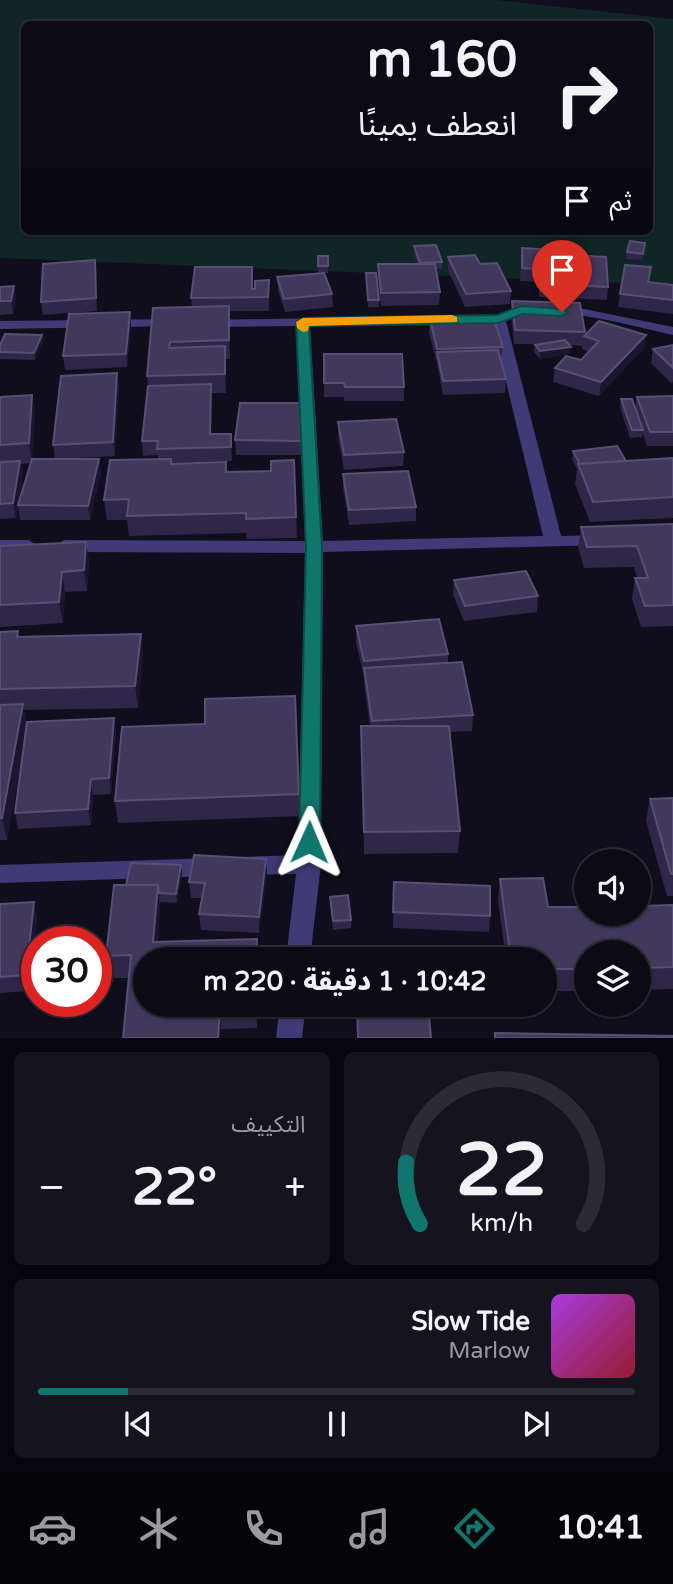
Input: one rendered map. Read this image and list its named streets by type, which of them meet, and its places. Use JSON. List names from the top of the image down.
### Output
{
  "page": {
    "turn": ["160 m", "انعطف يمينًا"],
    "then": "ثم",
    "limit": "30",
    "trip": "10:42 · 1 دقيقة · 220 m",
    "tile": "التكييف",
    "heat": ["−", "22°", "+"],
    "song": ["Slow Tide", "Marlow"],
    "tabs": "10:41",
    "gauge": ["22", "km/h"]
  }
}
